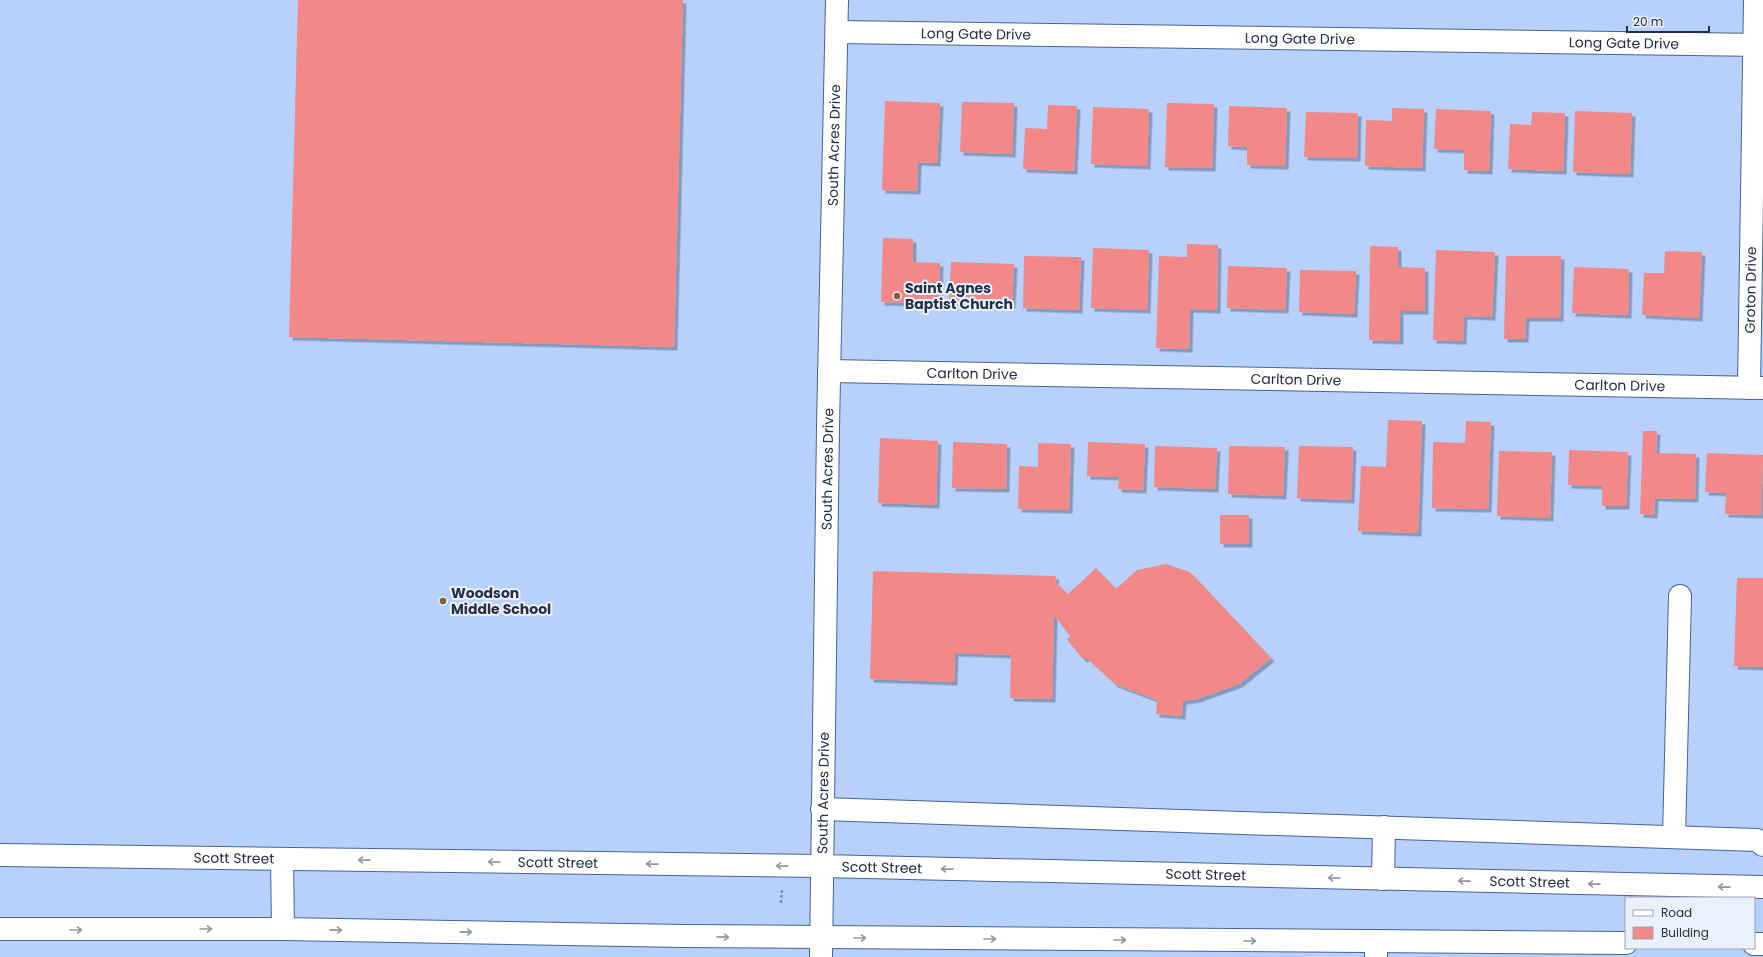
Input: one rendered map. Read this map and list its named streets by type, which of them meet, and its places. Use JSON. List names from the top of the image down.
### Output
{
  "streets": {
    "main road": [
      "Long Gate Drive",
      "South Acres Drive",
      "Groton Drive",
      "Carlton Drive",
      "Scott Street"
    ]
  },
  "crossings": [
    ["Long Gate Drive", "South Acres Drive"],
    ["Long Gate Drive", "Groton Drive"],
    ["South Acres Drive", "Carlton Drive"],
    ["South Acres Drive", "Scott Street"],
    ["Groton Drive", "Carlton Drive"]
  ],
  "places": ["Saint Agnes Baptist Church", "Woodson Middle School"],
  "legend": ["Road", "Building"],
  "scale_bar": "20 m"
}
